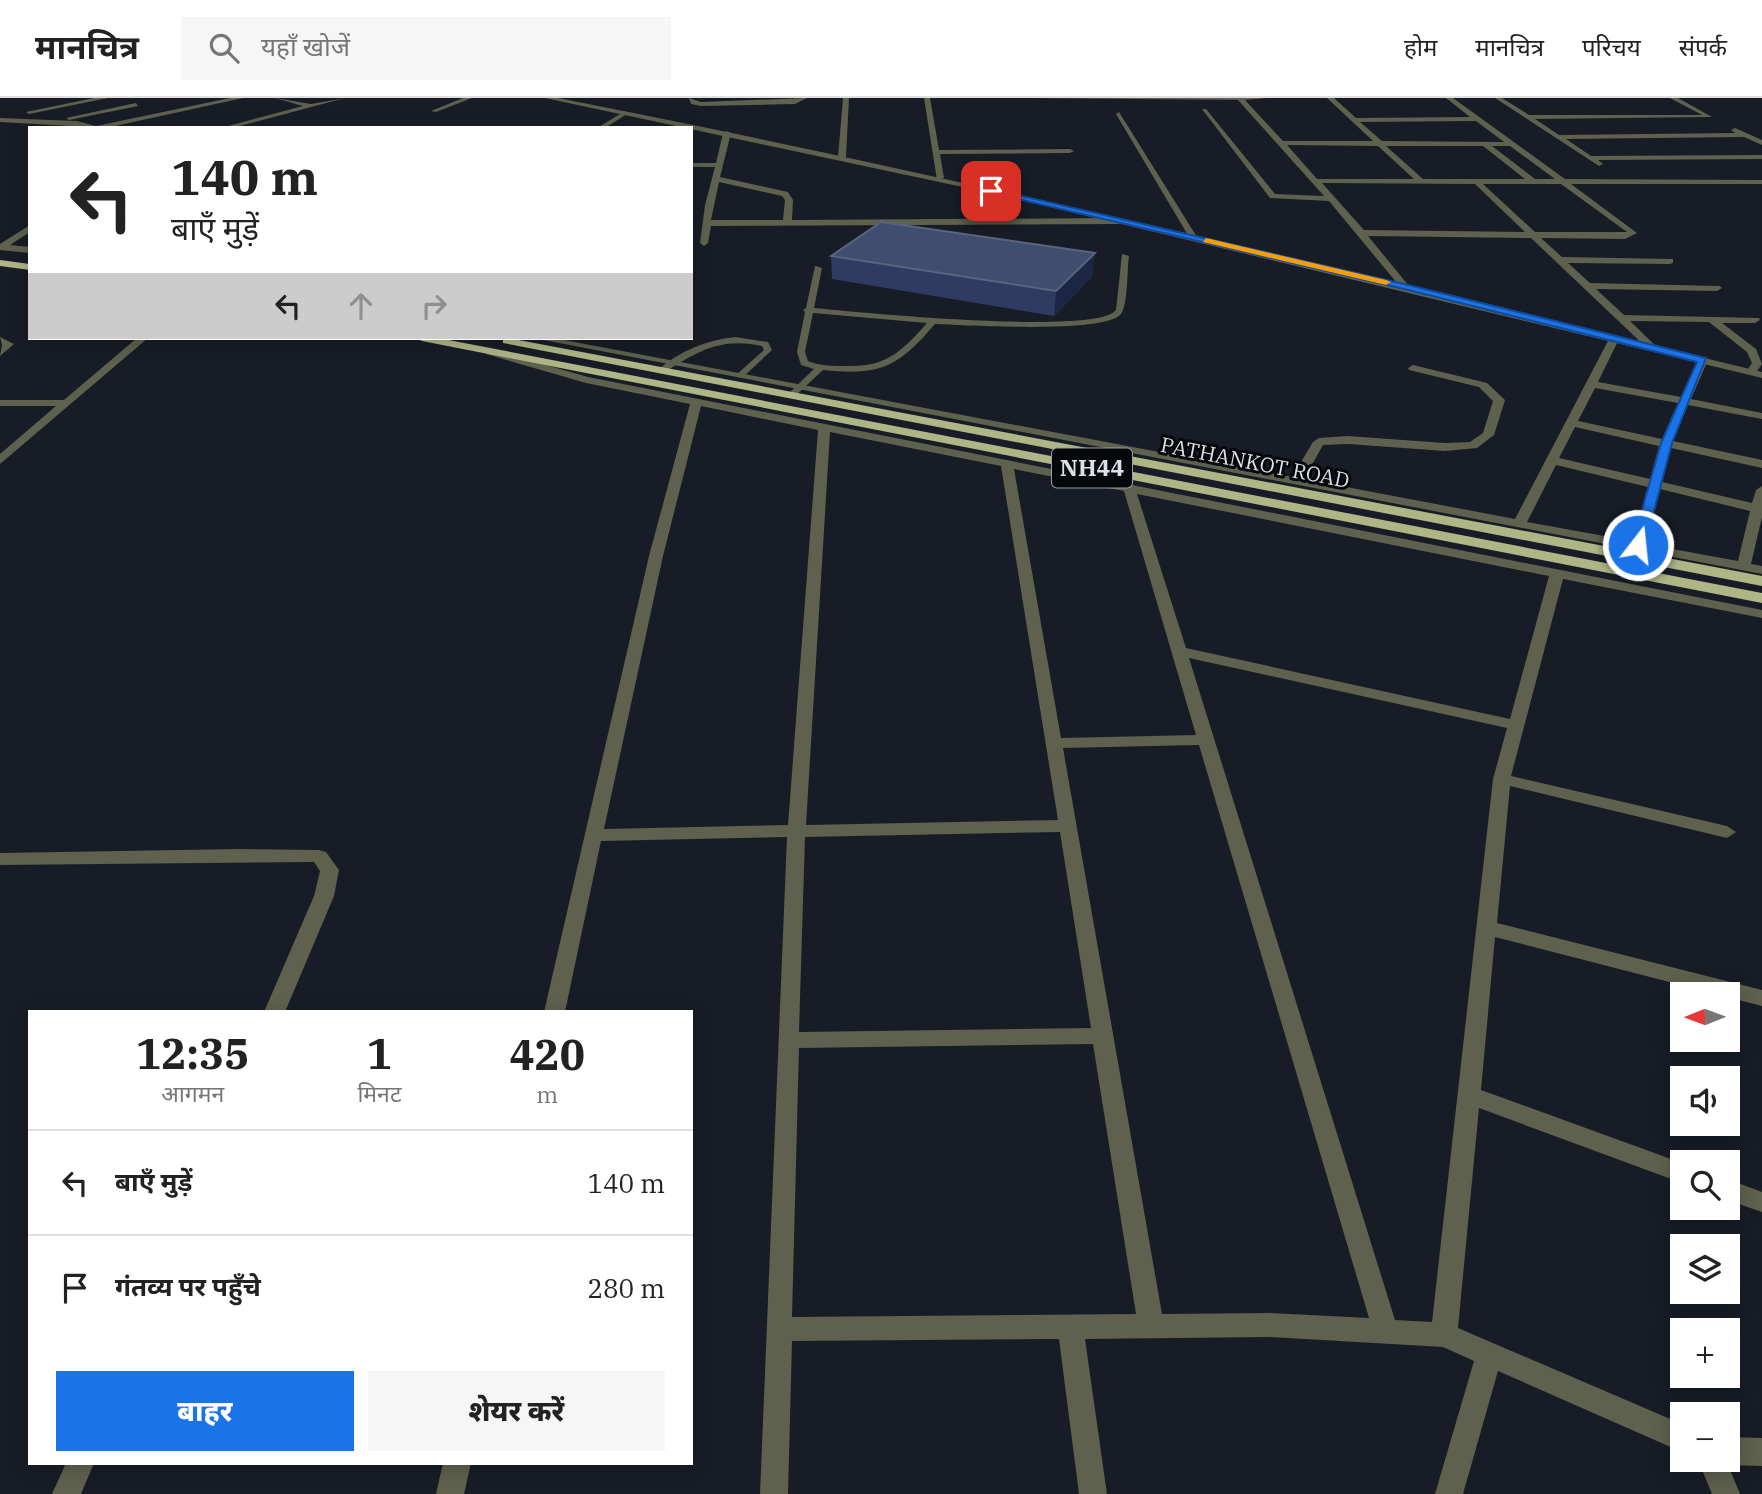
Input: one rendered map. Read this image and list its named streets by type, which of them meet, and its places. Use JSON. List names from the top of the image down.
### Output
{
  "streets": {
    "highway": ["PATHANKOT ROAD", "NH44"]
  },
  "north": "left",
  "page": {
    "header": "मानचित्र",
    "search": "यहाँ खोजें",
    "nav": [
      "होम",
      "मानचित्र",
      "परिचय",
      "संपर्क"
    ],
    "turn": ["140 m", "बाएँ मुड़ें"],
    "map_buttons": ["+", "−"],
    "eta": [
      "12:35",
      "आगमन",
      "1",
      "मिनट",
      "420",
      "m"
    ],
    "list": [
      {
        "name": "बाएँ मुड़ें",
        "value": "140 m"
      },
      {
        "name": "गंतव्य पर पहुँचे",
        "value": "280 m"
      }
    ],
    "buttons": ["बाहर", "शेयर करें"]
  }
}
